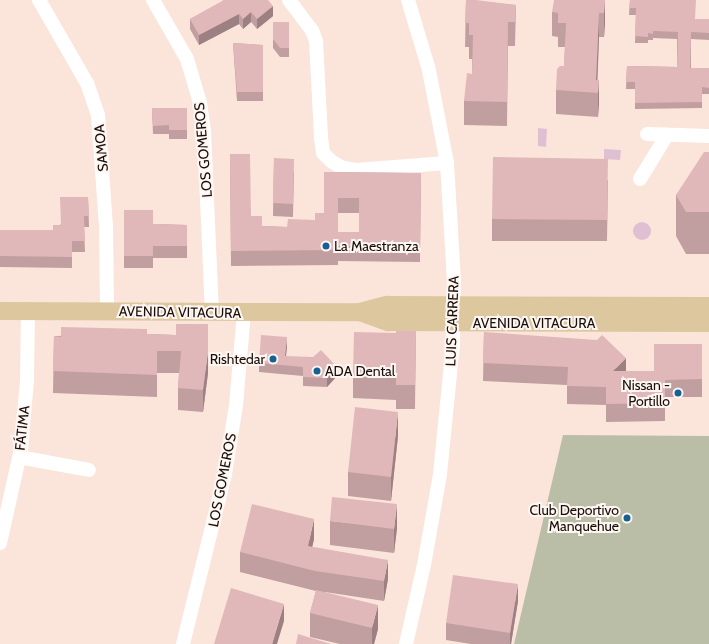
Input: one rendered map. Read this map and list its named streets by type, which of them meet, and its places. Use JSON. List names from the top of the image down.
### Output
{
  "streets": {
    "main road": ["AVENIDA VITACURA"],
    "street": [
      "SAMOA",
      "LOS GOMEROS",
      "LUIS CARRERA",
      "FÁTIMA"
    ]
  },
  "crossings": [
    ["SAMOA", "AVENIDA VITACURA"],
    ["LOS GOMEROS", "AVENIDA VITACURA"],
    ["AVENIDA VITACURA", "LUIS CARRERA"],
    ["AVENIDA VITACURA", "FÁTIMA"]
  ],
  "places": [
    "La Maestranza",
    "Rishtedar",
    "ADA Dental",
    "Nissan - Portillo",
    "Club Deportivo Manquehue"
  ]
}
